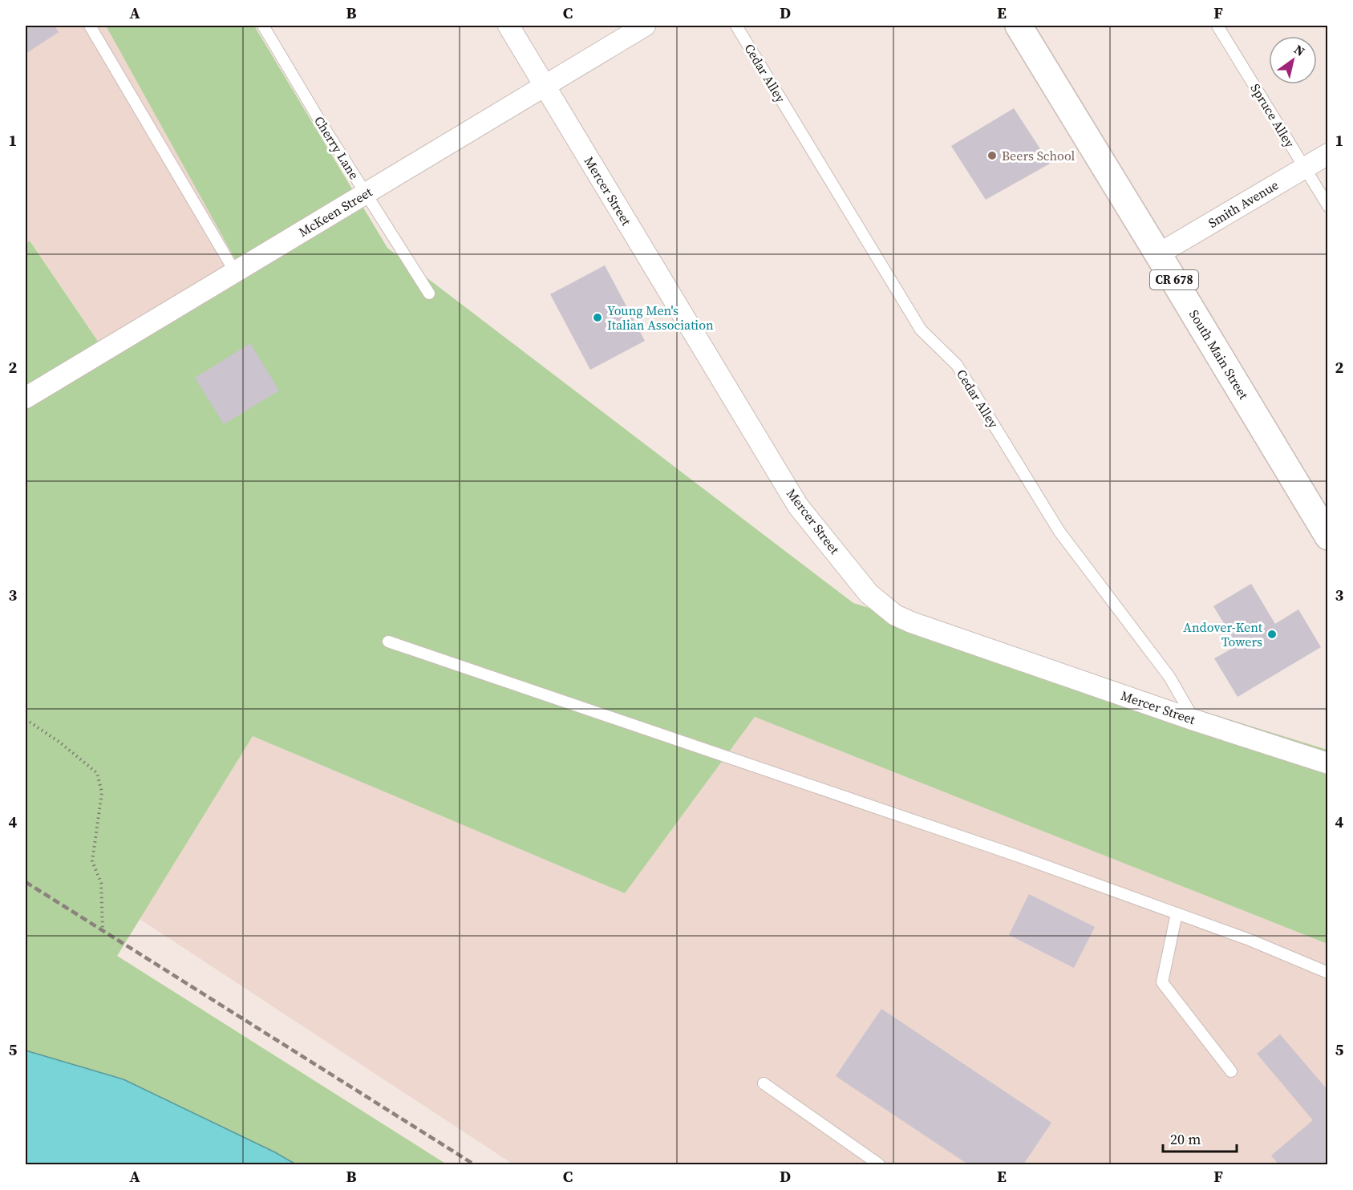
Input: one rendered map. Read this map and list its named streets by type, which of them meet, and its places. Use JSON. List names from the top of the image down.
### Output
{
  "streets": {
    "main road": ["CR 678", "South Main Street"],
    "street": ["Mercer Street", "Smith Avenue", "McKeen Street"],
    "lane": ["Cedar Alley", "Spruce Alley", "Cherry Lane"]
  },
  "crossings": [
    ["Cedar Alley", "Mercer Street"],
    ["Spruce Alley", "Smith Avenue"],
    ["Cherry Lane", "McKeen Street"],
    ["Mercer Street", "McKeen Street"],
    ["Smith Avenue", "South Main Street"]
  ],
  "places": ["Beers School", "Young Men's Italian Association", "Andover-Kent Towers"],
  "scale_bar": "20 m",
  "north": "top right",
  "grid": {
    "columns": [
      "A",
      "B",
      "C",
      "D",
      "E",
      "F"
    ],
    "rows": [
      "1",
      "2",
      "3",
      "4",
      "5"
    ]
  }
}
